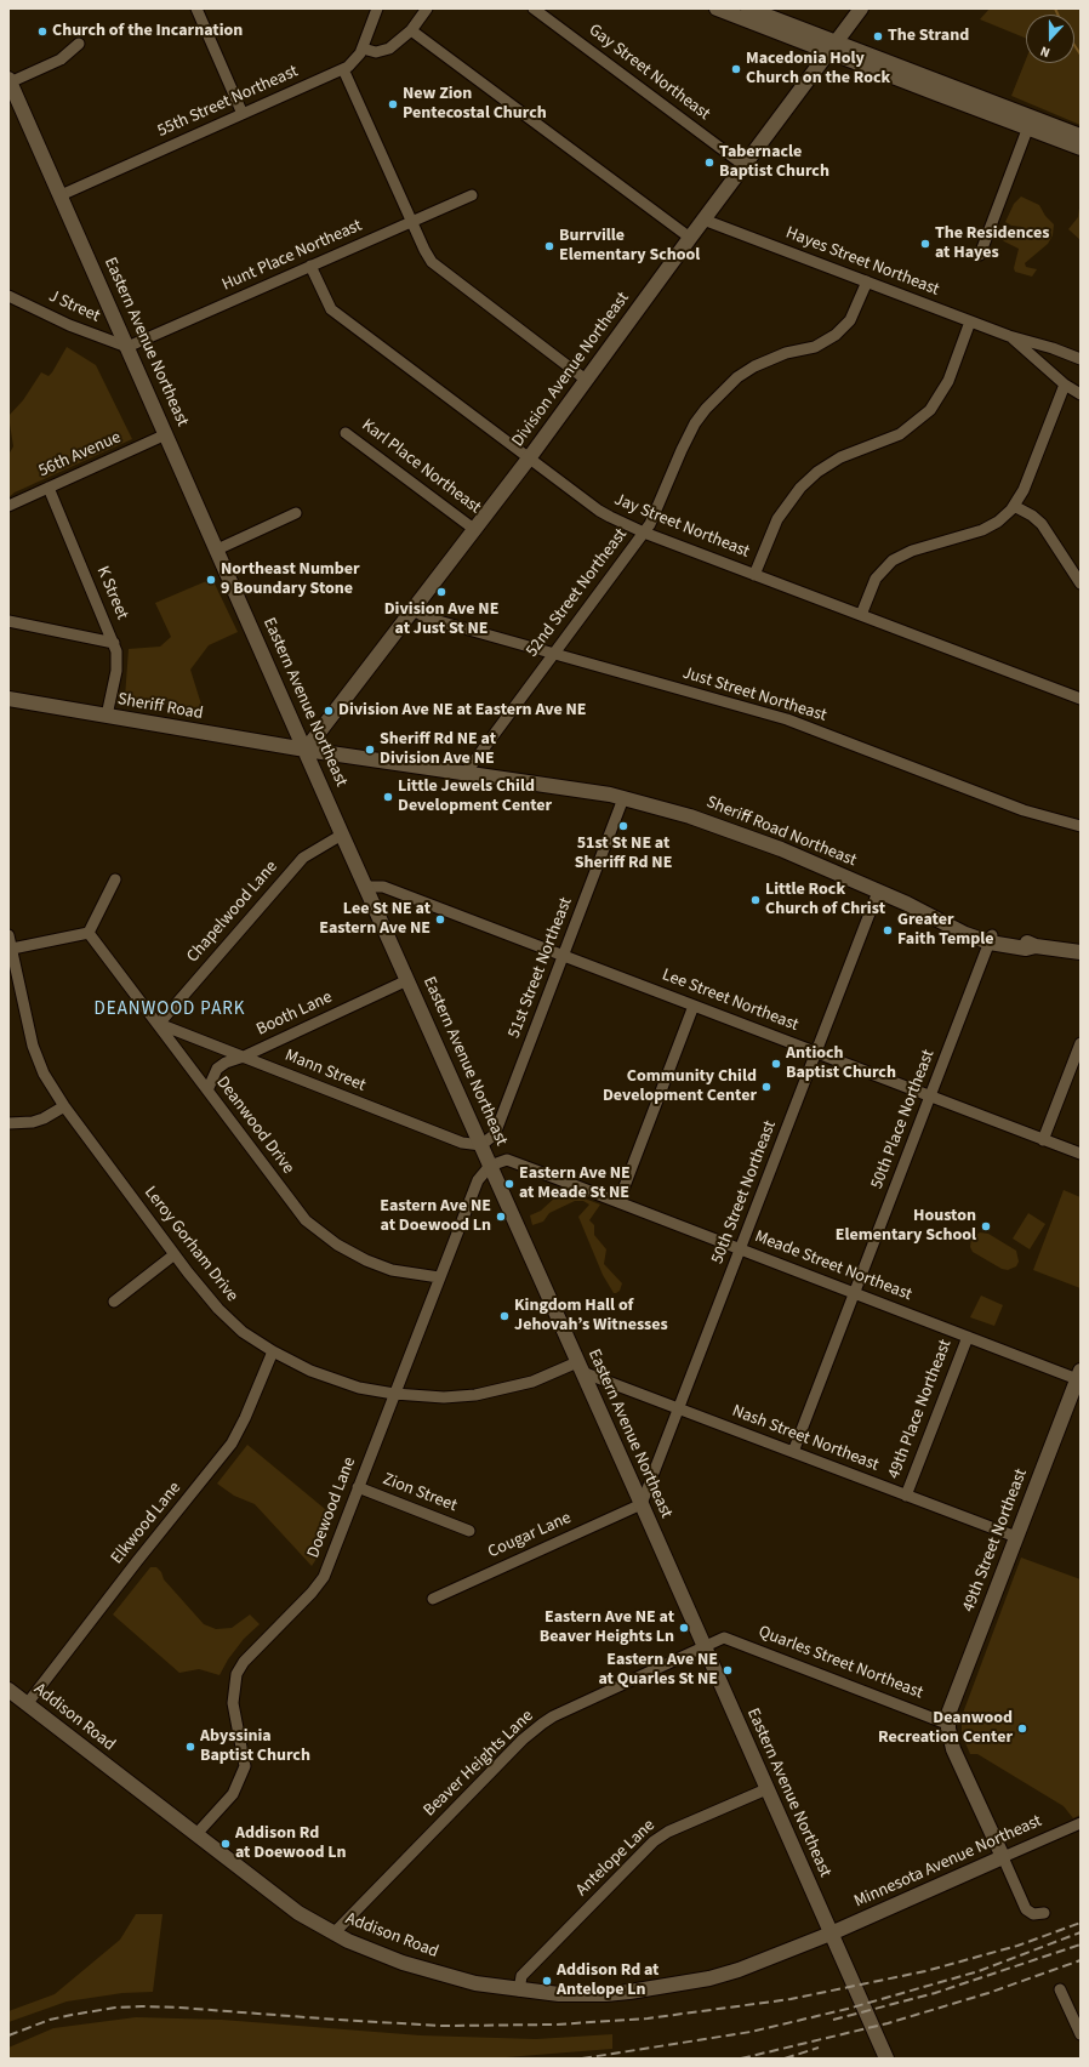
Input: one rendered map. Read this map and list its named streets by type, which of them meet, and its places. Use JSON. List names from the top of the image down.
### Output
{
  "streets": {
    "main road": [
      "Eastern Avenue Northeast",
      "Division Avenue Northeast",
      "Sheriff Road",
      "Sheriff Road Northeast",
      "49th Street Northeast",
      "Addison Road",
      "Minnesota Avenue Northeast"
    ],
    "street": [
      "Gay Street Northeast",
      "55th Street Northeast",
      "Hunt Place Northeast",
      "Hayes Street Northeast",
      "J Street",
      "56th Avenue",
      "Karl Place Northeast",
      "Jay Street Northeast",
      "K Street",
      "52nd Street Northeast",
      "Just Street Northeast",
      "Chapelwood Lane",
      "51st Street Northeast",
      "Lee Street Northeast",
      "Booth Lane",
      "Mann Street",
      "50th Place Northeast",
      "Deanwood Drive",
      "50th Street Northeast",
      "Leroy Gorham Drive",
      "Meade Street Northeast",
      "49th Place Northeast",
      "Nash Street Northeast",
      "Zion Street",
      "Doewood Lane",
      "Elkwood Lane",
      "Cougar Lane",
      "Quarles Street Northeast",
      "Beaver Heights Lane",
      "Antelope Lane"
    ]
  },
  "crossings": [
    ["Gay Street Northeast", "Division Avenue Northeast"],
    ["55th Street Northeast", "Eastern Avenue Northeast"],
    ["Hunt Place Northeast", "J Street"],
    ["Hunt Place Northeast", "Eastern Avenue Northeast"],
    ["Hunt Place Northeast", "Jay Street Northeast"],
    ["Hayes Street Northeast", "Division Avenue Northeast"],
    ["Hayes Street Northeast", "52nd Street Northeast"],
    ["J Street", "Eastern Avenue Northeast"],
    ["Eastern Avenue Northeast", "Division Avenue Northeast"],
    ["Eastern Avenue Northeast", "56th Avenue"],
    ["Eastern Avenue Northeast", "Sheriff Road"],
    ["Eastern Avenue Northeast", "Sheriff Road Northeast"],
    ["Eastern Avenue Northeast", "Chapelwood Lane"],
    ["Eastern Avenue Northeast", "51st Street Northeast"],
    ["Eastern Avenue Northeast", "Lee Street Northeast"],
    ["Eastern Avenue Northeast", "Booth Lane"],
    ["Eastern Avenue Northeast", "Mann Street"],
    ["Eastern Avenue Northeast", "50th Street Northeast"],
    ["Eastern Avenue Northeast", "Leroy Gorham Drive"],
    ["Eastern Avenue Northeast", "Meade Street Northeast"],
    ["Eastern Avenue Northeast", "Nash Street Northeast"],
    ["Eastern Avenue Northeast", "Doewood Lane"],
    ["Eastern Avenue Northeast", "Cougar Lane"],
    ["Eastern Avenue Northeast", "Quarles Street Northeast"],
    ["Eastern Avenue Northeast", "Addison Road"],
    ["Eastern Avenue Northeast", "Beaver Heights Lane"],
    ["Eastern Avenue Northeast", "Antelope Lane"],
    ["Eastern Avenue Northeast", "Minnesota Avenue Northeast"],
    ["Division Avenue Northeast", "Karl Place Northeast"],
    ["Division Avenue Northeast", "Jay Street Northeast"],
    ["Division Avenue Northeast", "Just Street Northeast"],
    ["Division Avenue Northeast", "Sheriff Road"],
    ["Division Avenue Northeast", "Sheriff Road Northeast"],
    ["56th Avenue", "K Street"],
    ["Jay Street Northeast", "52nd Street Northeast"],
    ["K Street", "Sheriff Road"],
    ["52nd Street Northeast", "Just Street Northeast"],
    ["52nd Street Northeast", "Sheriff Road Northeast"],
    ["Sheriff Road", "Sheriff Road Northeast"],
    ["Sheriff Road Northeast", "51st Street Northeast"],
    ["Sheriff Road Northeast", "50th Place Northeast"],
    ["Sheriff Road Northeast", "50th Street Northeast"],
    ["Chapelwood Lane", "Mann Street"],
    ["Chapelwood Lane", "Deanwood Drive"],
    ["51st Street Northeast", "Lee Street Northeast"],
    ["51st Street Northeast", "Mann Street"],
    ["Lee Street Northeast", "50th Place Northeast"],
    ["Lee Street Northeast", "50th Street Northeast"],
    ["Booth Lane", "Mann Street"],
    ["Booth Lane", "Deanwood Drive"],
    ["Mann Street", "Deanwood Drive"],
    ["50th Place Northeast", "Meade Street Northeast"],
    ["50th Place Northeast", "Nash Street Northeast"],
    ["Deanwood Drive", "Doewood Lane"],
    ["50th Street Northeast", "Meade Street Northeast"],
    ["50th Street Northeast", "Nash Street Northeast"],
    ["50th Street Northeast", "Cougar Lane"],
    ["Leroy Gorham Drive", "Nash Street Northeast"],
    ["Leroy Gorham Drive", "Doewood Lane"],
    ["Leroy Gorham Drive", "Elkwood Lane"],
    ["Meade Street Northeast", "49th Place Northeast"],
    ["Meade Street Northeast", "Doewood Lane"],
    ["Meade Street Northeast", "49th Street Northeast"],
    ["49th Place Northeast", "Nash Street Northeast"],
    ["Nash Street Northeast", "49th Street Northeast"],
    ["Zion Street", "Doewood Lane"],
    ["Doewood Lane", "Addison Road"],
    ["Elkwood Lane", "Addison Road"],
    ["49th Street Northeast", "Quarles Street Northeast"],
    ["Quarles Street Northeast", "Beaver Heights Lane"],
    ["Addison Road", "Beaver Heights Lane"],
    ["Addison Road", "Antelope Lane"],
    ["Addison Road", "Minnesota Avenue Northeast"]
  ],
  "districts": ["DEANWOOD PARK"],
  "places": [
    "Church of the Incarnation",
    "The Strand",
    "Macedonia Holy Church on the Rock",
    "New Zion Pentecostal Church",
    "Tabernacle Baptist Church",
    "The Residences at Hayes",
    "Burrville Elementary School",
    "Northeast Number 9 Boundary Stone",
    "Division Ave NE at Just St NE",
    "Division Ave NE at Eastern Ave NE",
    "Sheriff Rd NE at Division Ave NE",
    "Little Jewels Child Development Center",
    "51st St NE at Sheriff Rd NE",
    "Little Rock Church of Christ",
    "Lee St NE at Eastern Ave NE",
    "Greater Faith Temple",
    "Antioch Baptist Church",
    "Community Child Development Center",
    "Eastern Ave NE at Meade St NE",
    "Eastern Ave NE at Doewood Ln",
    "Houston Elementary School",
    "Kingdom Hall of Jehovah’s Witnesses",
    "Eastern Ave NE at Beaver Heights Ln",
    "Eastern Ave NE at Quarles St NE",
    "Deanwood Recreation Center",
    "Abyssinia Baptist Church",
    "Addison Rd at Doewood Ln",
    "Addison Rd at Antelope Ln"
  ],
  "north": "bottom"
}
